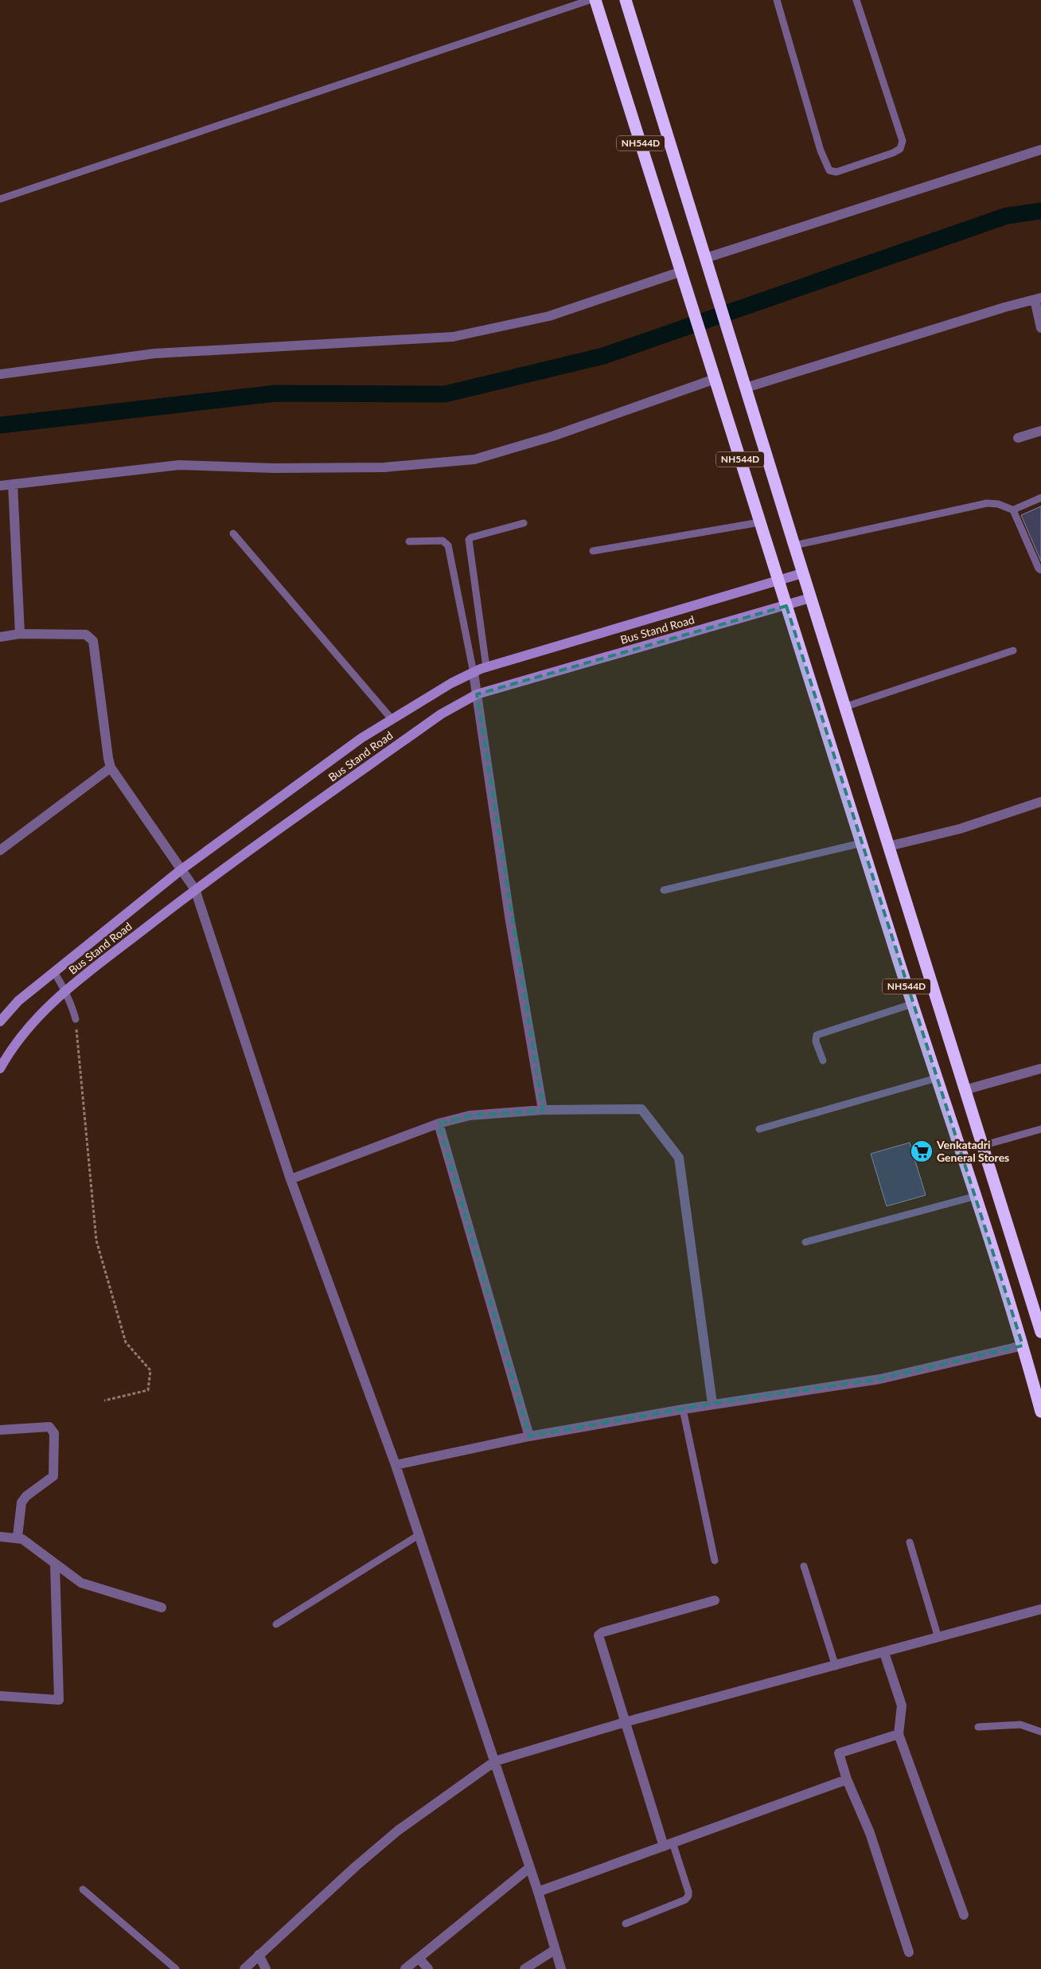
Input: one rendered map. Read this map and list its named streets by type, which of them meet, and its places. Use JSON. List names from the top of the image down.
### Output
{
  "streets": {
    "highway": ["NH544D"],
    "street": ["Bus Stand Road"]
  },
  "crossings": [
    ["NH544D", "Bus Stand Road"]
  ],
  "places": {
    "supermarket": ["Venkatadri General Stores"]
  }
}
